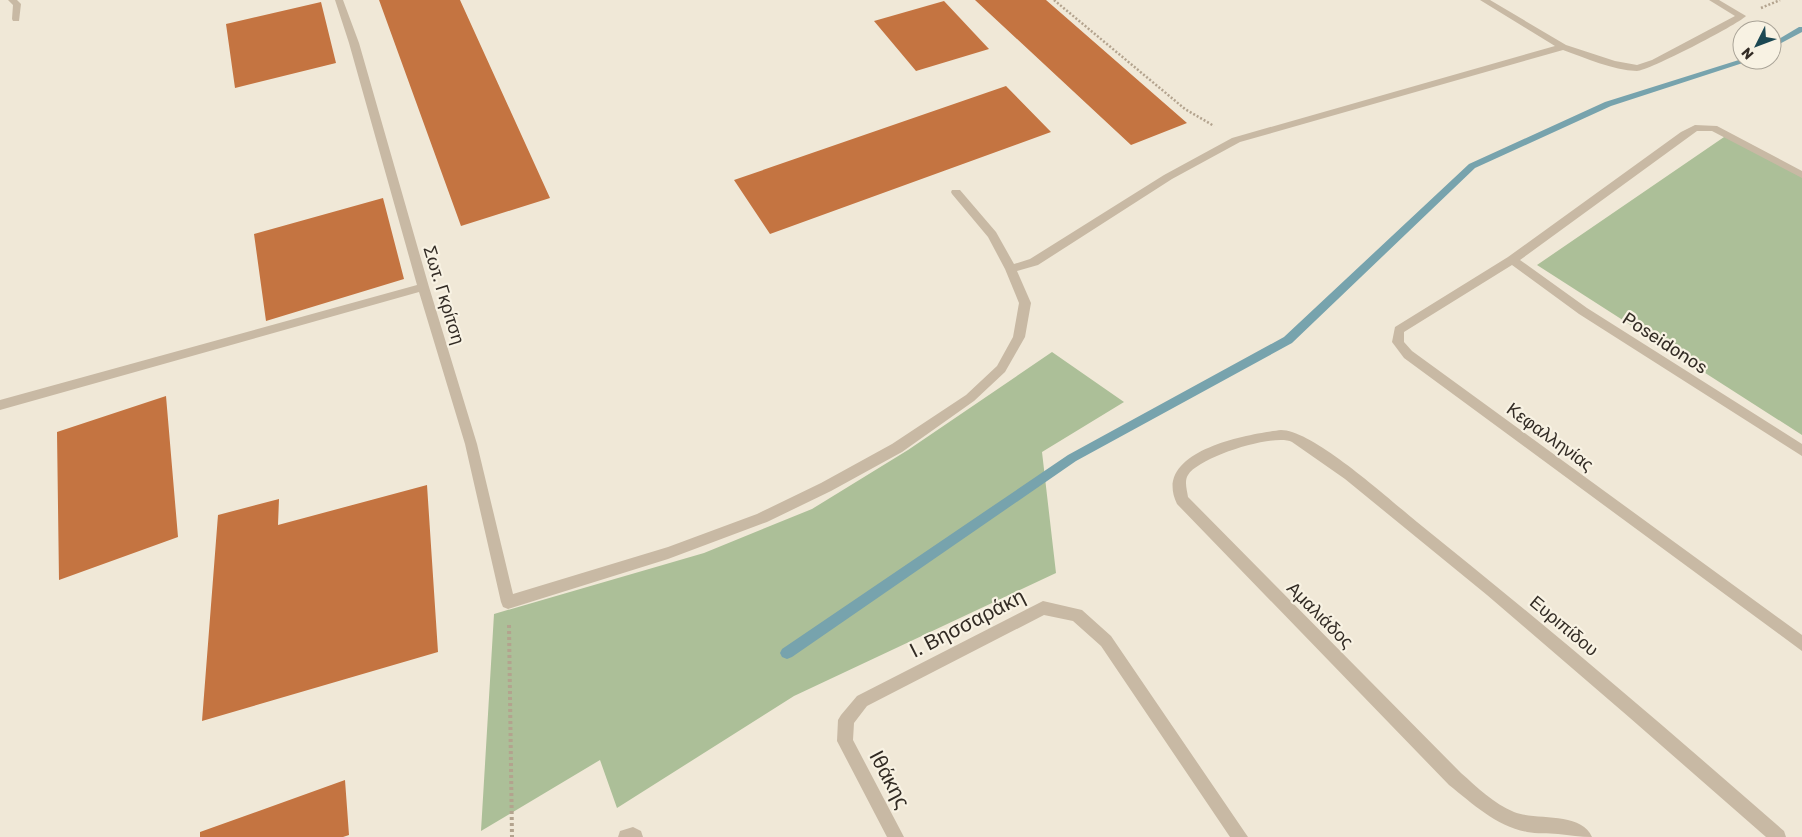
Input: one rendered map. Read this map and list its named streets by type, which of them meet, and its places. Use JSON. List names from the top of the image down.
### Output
{
  "streets": {
    "street": [
      "Σωτ. Γκρίτση",
      "Poseidonos",
      "Κεφαλληνίας",
      "Αμαλιάδος",
      "Ι. Βησσαράκη",
      "Ευριπίδου",
      "Ιθάκης"
    ]
  },
  "crossings": [
    ["Poseidonos", "Κεφαλληνίας"],
    ["Αμαλιάδος", "Ευριπίδου"],
    ["Ι. Βησσαράκη", "Ιθάκης"]
  ],
  "north": "bottom left"
}
